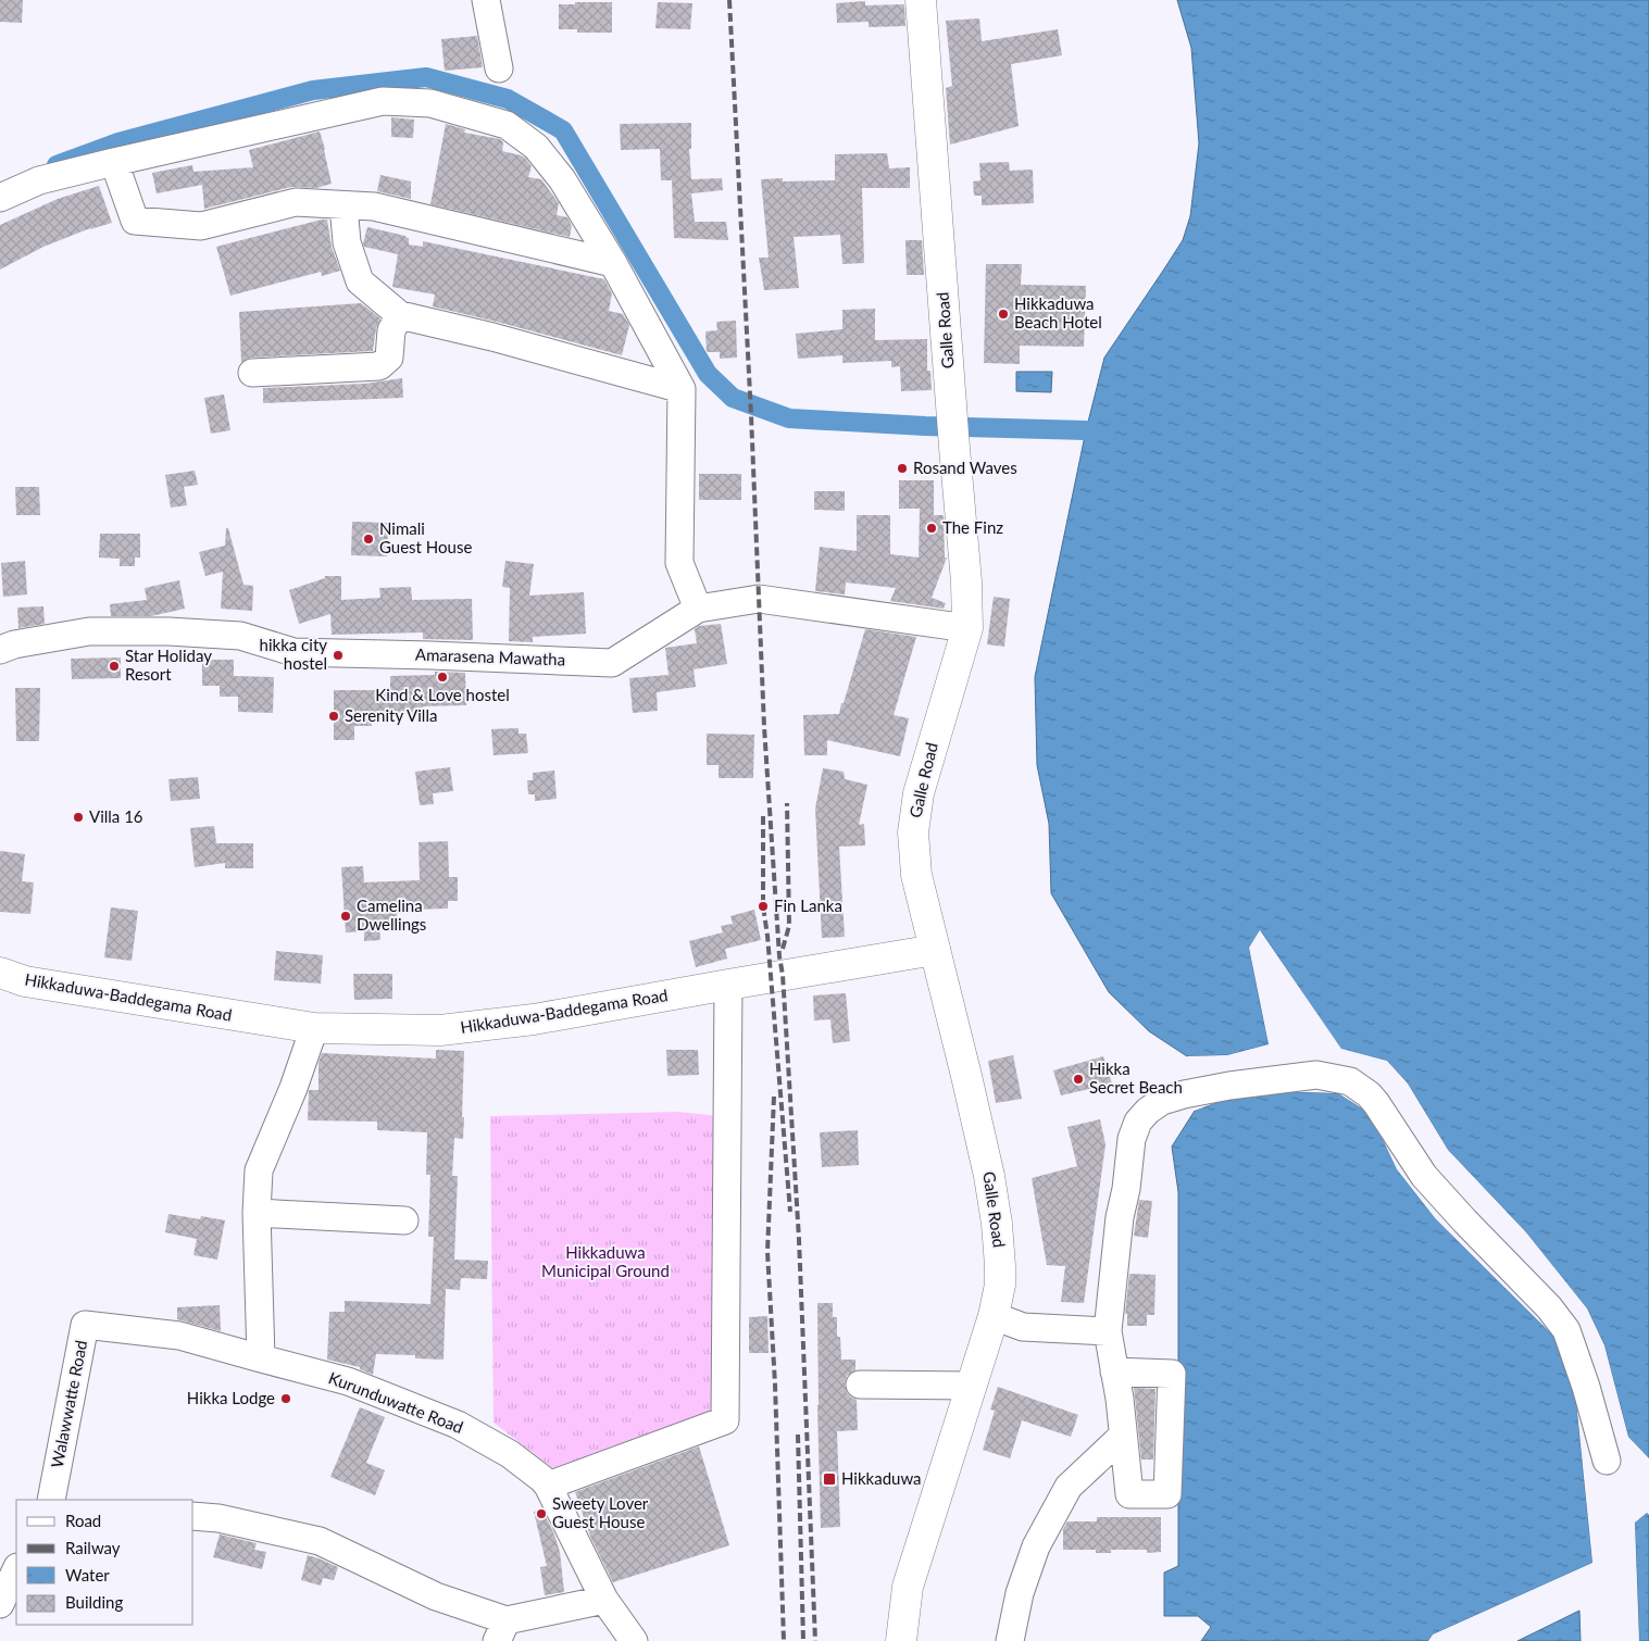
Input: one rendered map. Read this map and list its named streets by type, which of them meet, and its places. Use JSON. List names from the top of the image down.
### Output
{
  "streets": {
    "main road": ["Galle Road", "Hikkaduwa-Baddegama Road"],
    "street": ["Amarasena Mawatha", "Kurunduwatte Road", "Walawwatte Road"]
  },
  "crossings": [
    ["Galle Road", "Amarasena Mawatha"],
    ["Galle Road", "Hikkaduwa-Baddegama Road"],
    ["Kurunduwatte Road", "Walawwatte Road"]
  ],
  "parks": ["Hikkaduwa Municipal Ground"],
  "places": {
    "other": [
      "Hikkaduwa Beach Hotel",
      "Rosand Waves",
      "The Finz",
      "Nimali Guest House",
      "hikka city hostel",
      "Star Holiday Resort",
      "Kind & Love hostel",
      "Serenity Villa",
      "Villa 16",
      "Fin Lanka",
      "Camelina Dwellings",
      "Hikka Secret Beach",
      "Hikka Lodge",
      "Sweety Lover Guest House"
    ],
    "transit": ["Hikkaduwa"]
  },
  "legend": [
    "Road",
    "Railway",
    "Water",
    "Building"
  ]
}
